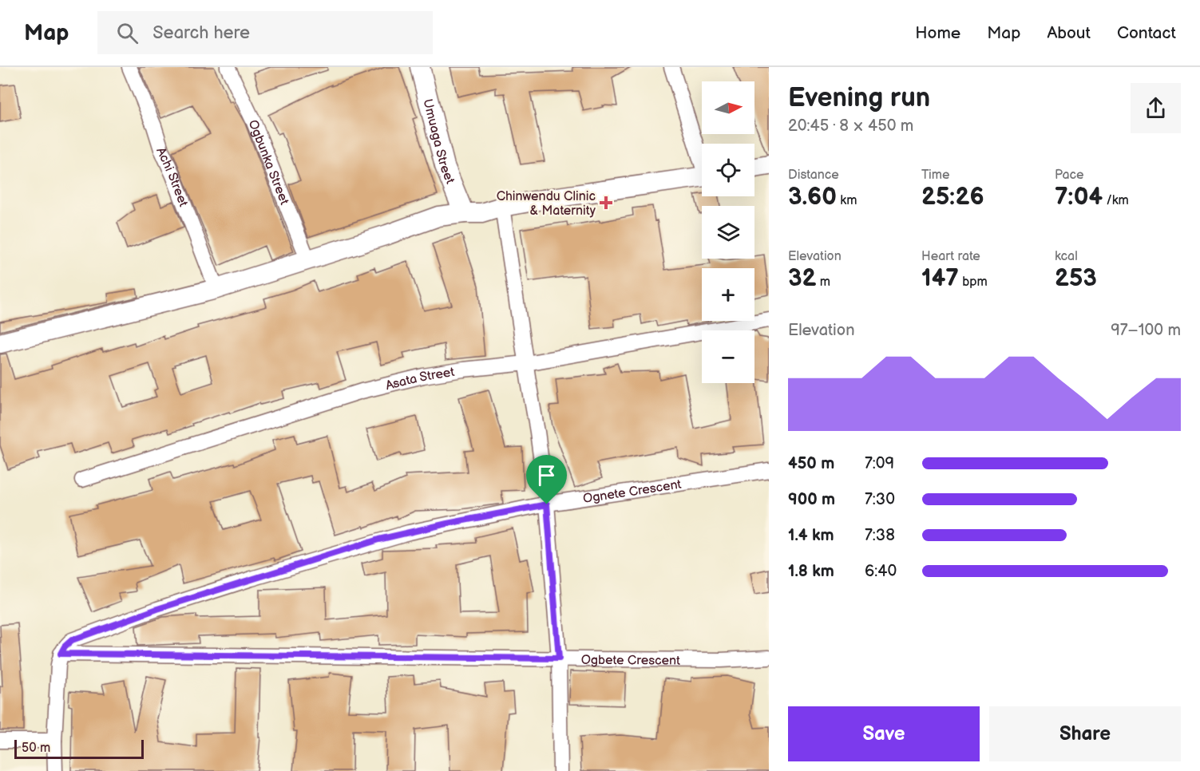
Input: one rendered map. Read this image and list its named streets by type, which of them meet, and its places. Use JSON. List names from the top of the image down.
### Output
{
  "streets": {
    "street": [
      "Umuaga Street",
      "Ogbunka Street",
      "Achi Street",
      "Asata Street",
      "Ognete Crescent",
      "Ogbete Crescent"
    ]
  },
  "crossings": [
    ["Ognete Crescent", "Ogbete Crescent"]
  ],
  "places": {
    "health": ["Chinwendu Clinic & Maternity"]
  },
  "scale_bar": "50 m",
  "north": "right",
  "page": {
    "header": "Map",
    "search": "Search here",
    "nav": [
      "Home",
      "Map",
      "About",
      "Contact"
    ],
    "heading": ["Evening run", "20:45 · 8 × 450 m"],
    "map_buttons": ["+", "−"],
    "stats": [
      ["Distance", "3.60 km"],
      ["Time", "25:26"],
      ["Pace", "7:04 /km"],
      ["Elevation", "32 m"],
      ["Heart rate", "147 bpm"],
      ["kcal", "253"]
    ],
    "chart": ["Elevation", "97–100 m"],
    "list": [
      {
        "name": "450 m",
        "note": "7:09"
      },
      {
        "name": "900 m",
        "note": "7:30"
      },
      {
        "name": "1.4 km",
        "note": "7:38"
      },
      {
        "name": "1.8 km",
        "note": "6:40"
      }
    ],
    "buttons": ["Save", "Share"],
    "scale": "50 m"
  }
}
